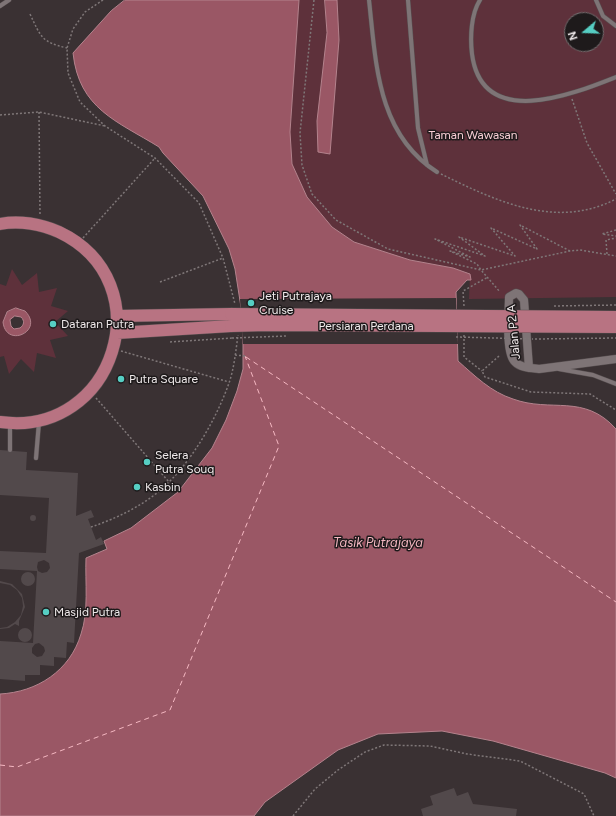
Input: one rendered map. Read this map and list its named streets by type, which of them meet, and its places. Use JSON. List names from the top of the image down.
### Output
{
  "streets": {
    "main road": ["Persiaran Perdana"],
    "street": ["Jalan P2 A"]
  },
  "water": ["Tasik Putrajaya"],
  "parks": ["Taman Wawasan"],
  "places": [
    "Jeti Putrajaya Cruise",
    "Dataran Putra",
    "Putra Square",
    "Selera Putra Souq",
    "Kasbin",
    "Masjid Putra"
  ],
  "north": "left"
}
